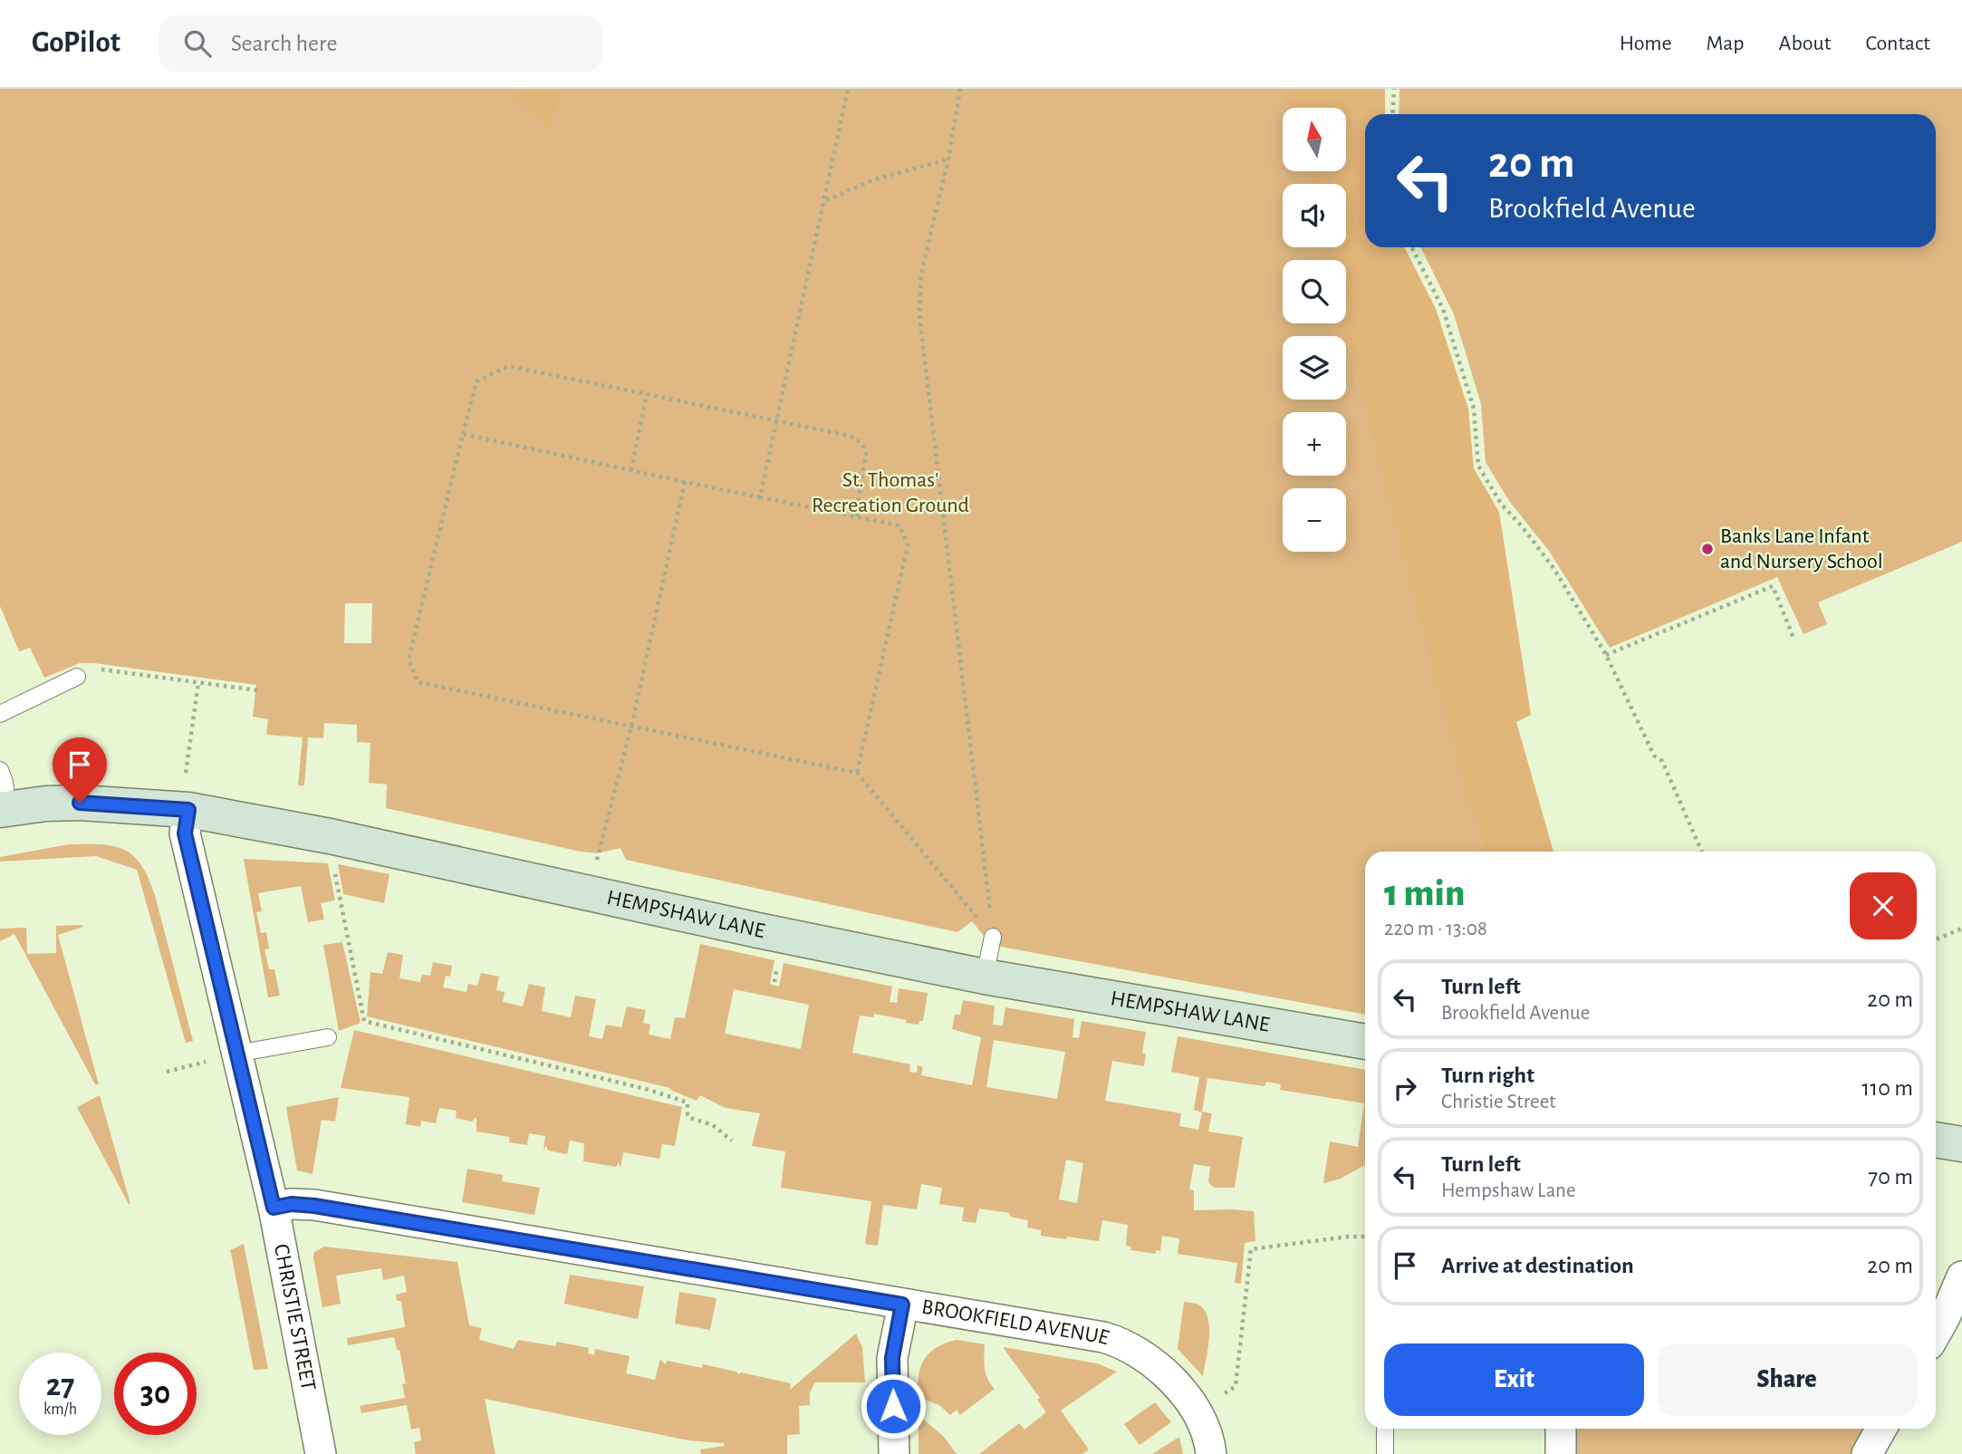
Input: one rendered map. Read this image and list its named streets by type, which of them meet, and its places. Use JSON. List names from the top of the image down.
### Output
{
  "streets": {
    "street": ["HEMPSHAW LANE", "CHRISTIE STREET", "BROOKFIELD AVENUE"]
  },
  "crossings": [
    ["HEMPSHAW LANE", "CHRISTIE STREET"],
    ["CHRISTIE STREET", "BROOKFIELD AVENUE"]
  ],
  "parks": ["St. Thomas' Recreation Ground"],
  "places": ["Banks Lane Infant and Nursery School"],
  "north": "top",
  "page": {
    "header": "GoPilot",
    "search": "Search here",
    "nav": [
      "Home",
      "Map",
      "About",
      "Contact"
    ],
    "map_buttons": ["+", "−"],
    "turn": ["20 m", "Brookfield Avenue"],
    "heading": ["1 min", "220 m · 13:08"],
    "list": [
      {
        "name": "Turn left",
        "note": "Brookfield Avenue",
        "value": "20 m"
      },
      {
        "name": "Turn right",
        "note": "Christie Street",
        "value": "110 m"
      },
      {
        "name": "Turn left",
        "note": "Hempshaw Lane",
        "value": "70 m"
      },
      {
        "name": "Arrive at destination",
        "value": "20 m"
      }
    ],
    "buttons": ["Exit", "Share"],
    "speed": "27 km/h",
    "limit": "30"
  }
}
